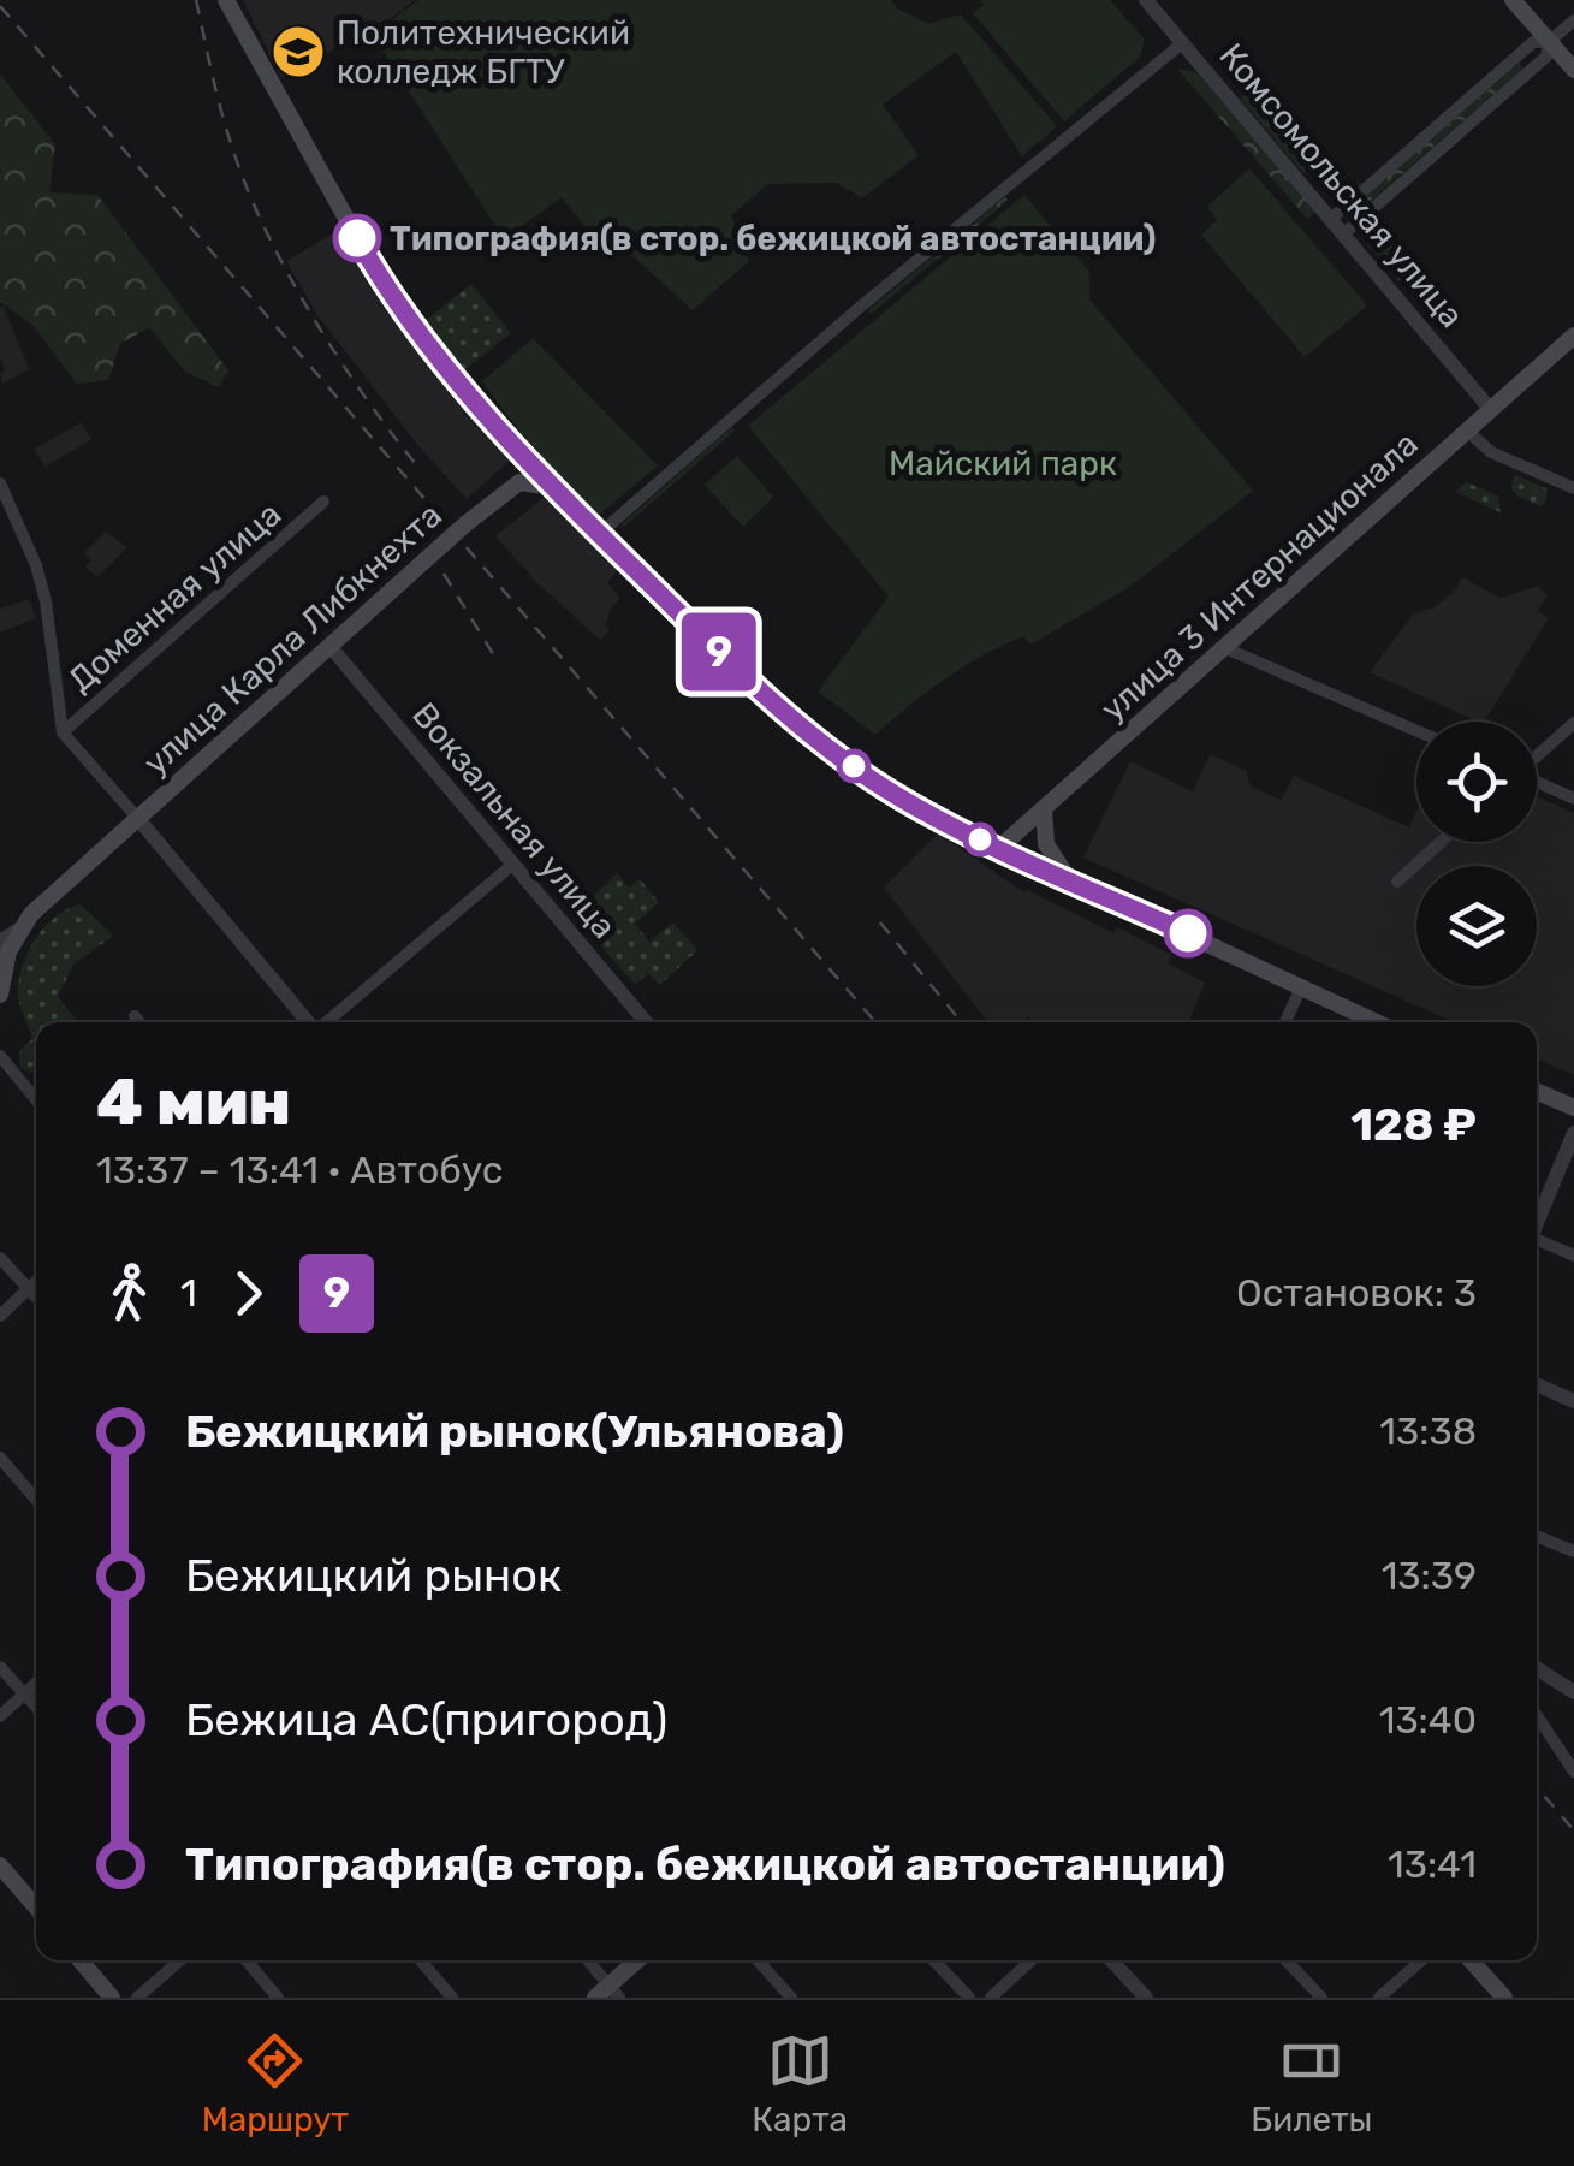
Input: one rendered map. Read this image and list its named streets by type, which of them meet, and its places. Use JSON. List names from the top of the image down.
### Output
{
  "streets": {
    "main road": ["улица 3 Интернационала", "улица Карла Либкнехта"],
    "street": ["Комсомольская улица", "Доменная улица", "Вокзальная улица"]
  },
  "crossings": [
    ["Комсомольская улица", "улица 3 Интернационала"],
    ["улица Карла Либкнехта", "Вокзальная улица"]
  ],
  "parks": ["Майский парк"],
  "places": {
    "school or university": ["Политехнический колледж БГТУ"],
    "other": ["Типография(в стор. бежицкой автостанции)"]
  },
  "lines": ["bus line 9"],
  "page": {
    "on_map": "9",
    "heading": ["4 мин", "13:37 – 13:41 · Автобус", "128 ₽"],
    "legs": ["1", "9", "Остановок: 3"],
    "list": [
      {
        "name": "Бежицкий рынок(Ульянова)",
        "value": "13:38"
      },
      {
        "name": "Бежицкий рынок",
        "value": "13:39"
      },
      {
        "name": "Бежица АС(пригород)",
        "value": "13:40"
      },
      {
        "name": "Типография(в стор. бежицкой автостанции)",
        "value": "13:41"
      }
    ],
    "tabs": ["Маршрут", "Карта", "Билеты"]
  }
}
